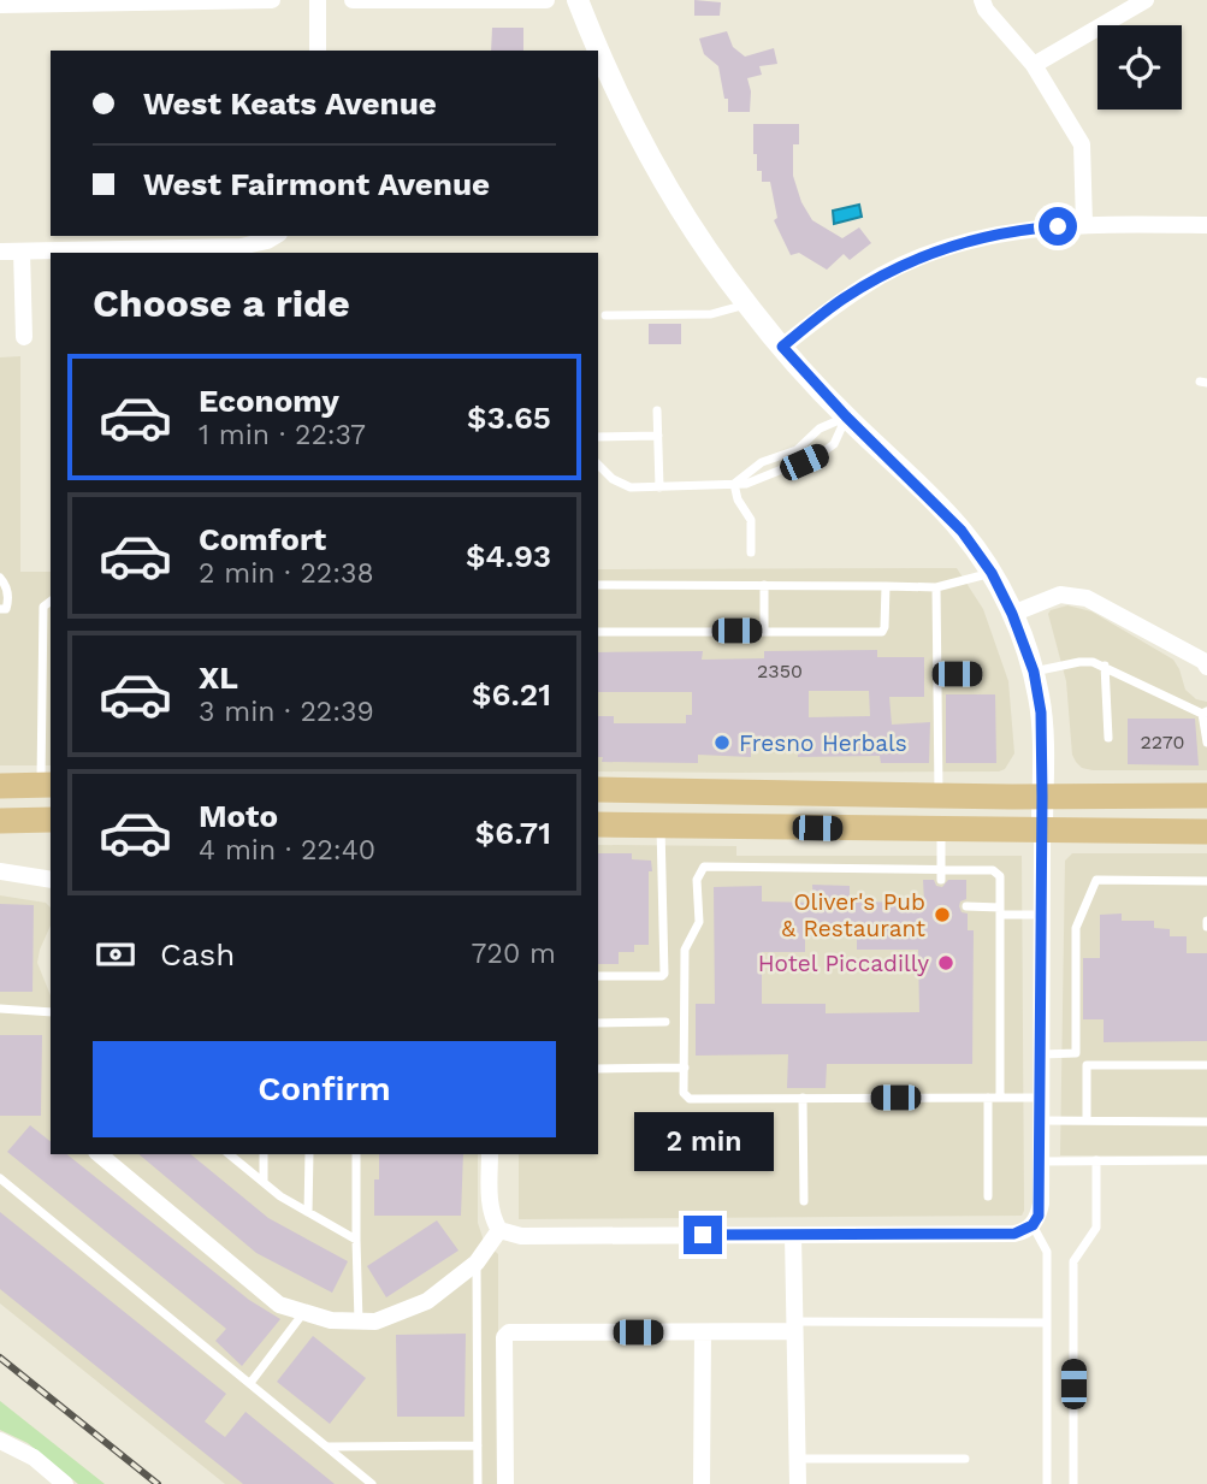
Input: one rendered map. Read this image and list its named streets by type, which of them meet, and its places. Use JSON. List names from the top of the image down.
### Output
{
  "places": ["Fresno Herbals", "Oliver's Pub & Restaurant", "Hotel Piccadilly"],
  "house_numbers": ["2350", "2270"],
  "page": {
    "banner": ["West Keats Avenue", "West Fairmont Avenue"],
    "heading": "Choose a ride",
    "list": [
      {
        "name": "Economy",
        "note": "1 min · 22:37",
        "value": "$3.65"
      },
      {
        "name": "Comfort",
        "note": "2 min · 22:38",
        "value": "$4.93"
      },
      {
        "name": "XL",
        "note": "3 min · 22:39",
        "value": "$6.21"
      },
      {
        "name": "Moto",
        "note": "4 min · 22:40",
        "value": "$6.71"
      }
    ],
    "pay": ["Cash", "720 m"],
    "buttons": "Confirm",
    "bubble": "2 min"
  }
}
